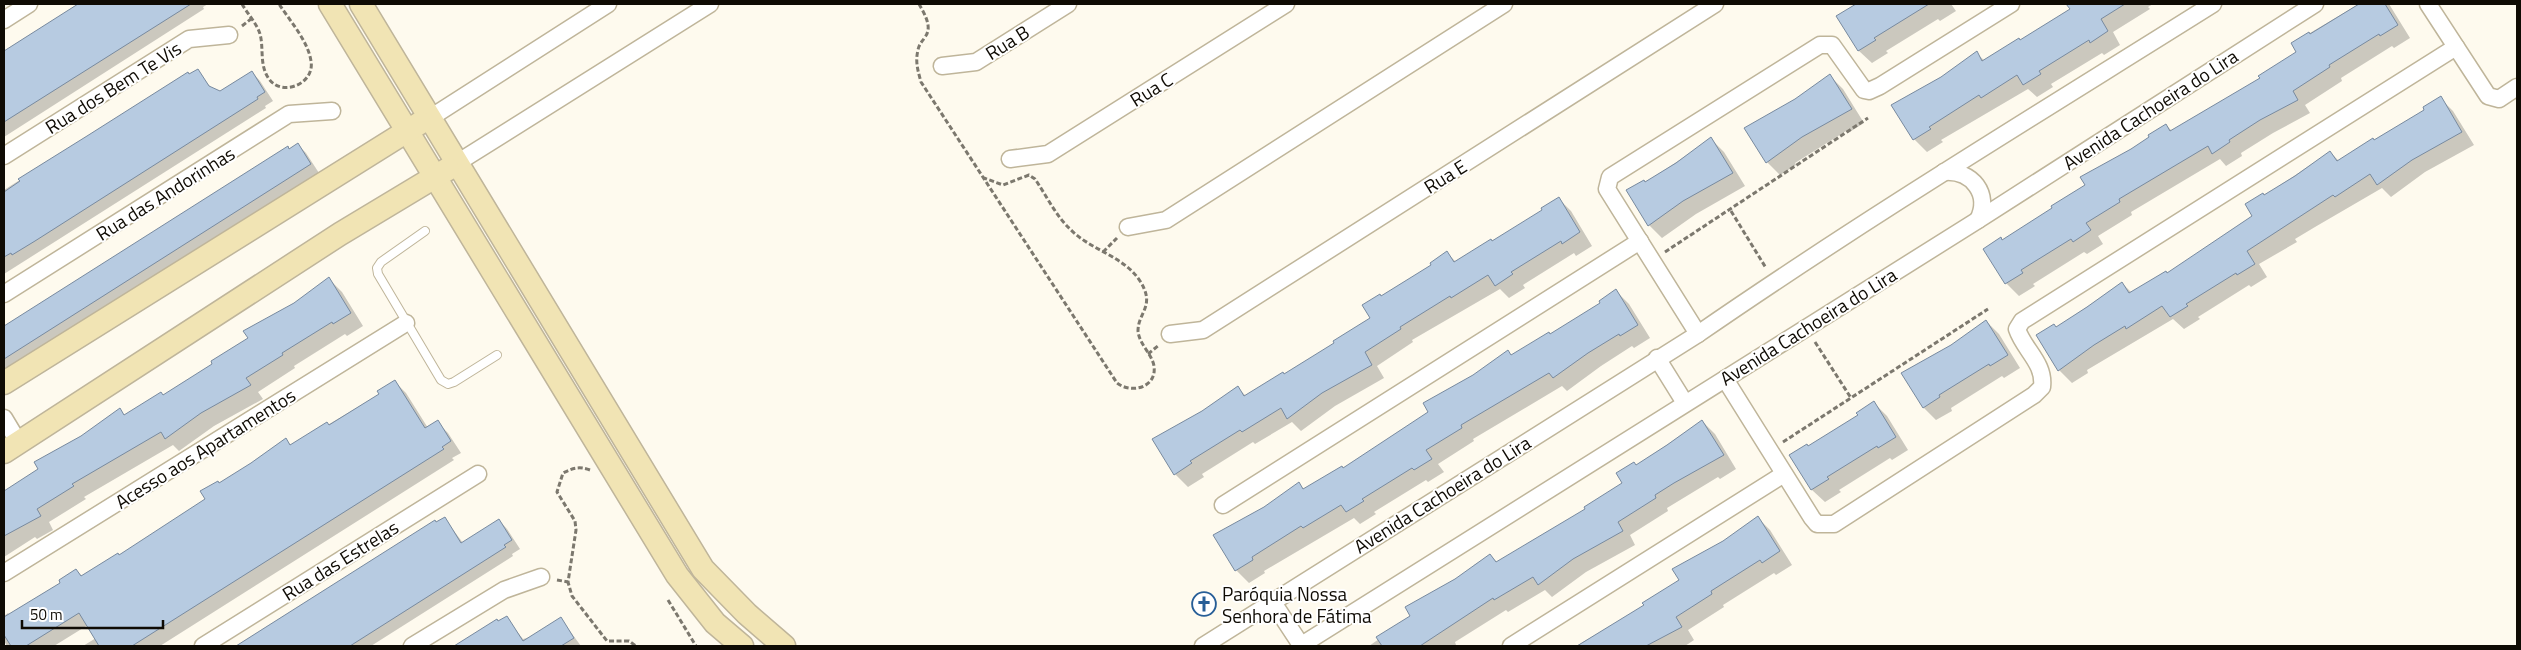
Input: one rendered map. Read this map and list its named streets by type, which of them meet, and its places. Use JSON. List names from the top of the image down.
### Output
{
  "streets": {
    "street": [
      "Rua B",
      "Rua dos Bem Te Vis",
      "Rua C",
      "Avenida Cachoeira do Lira",
      "Rua E",
      "Rua das Andorinhas",
      "Acesso aos Apartamentos",
      "Rua das Estrelas"
    ]
  },
  "places": {
    "church": ["Paróquia Nossa Senhora de Fátima"]
  },
  "scale_bar": "50 m"
}
